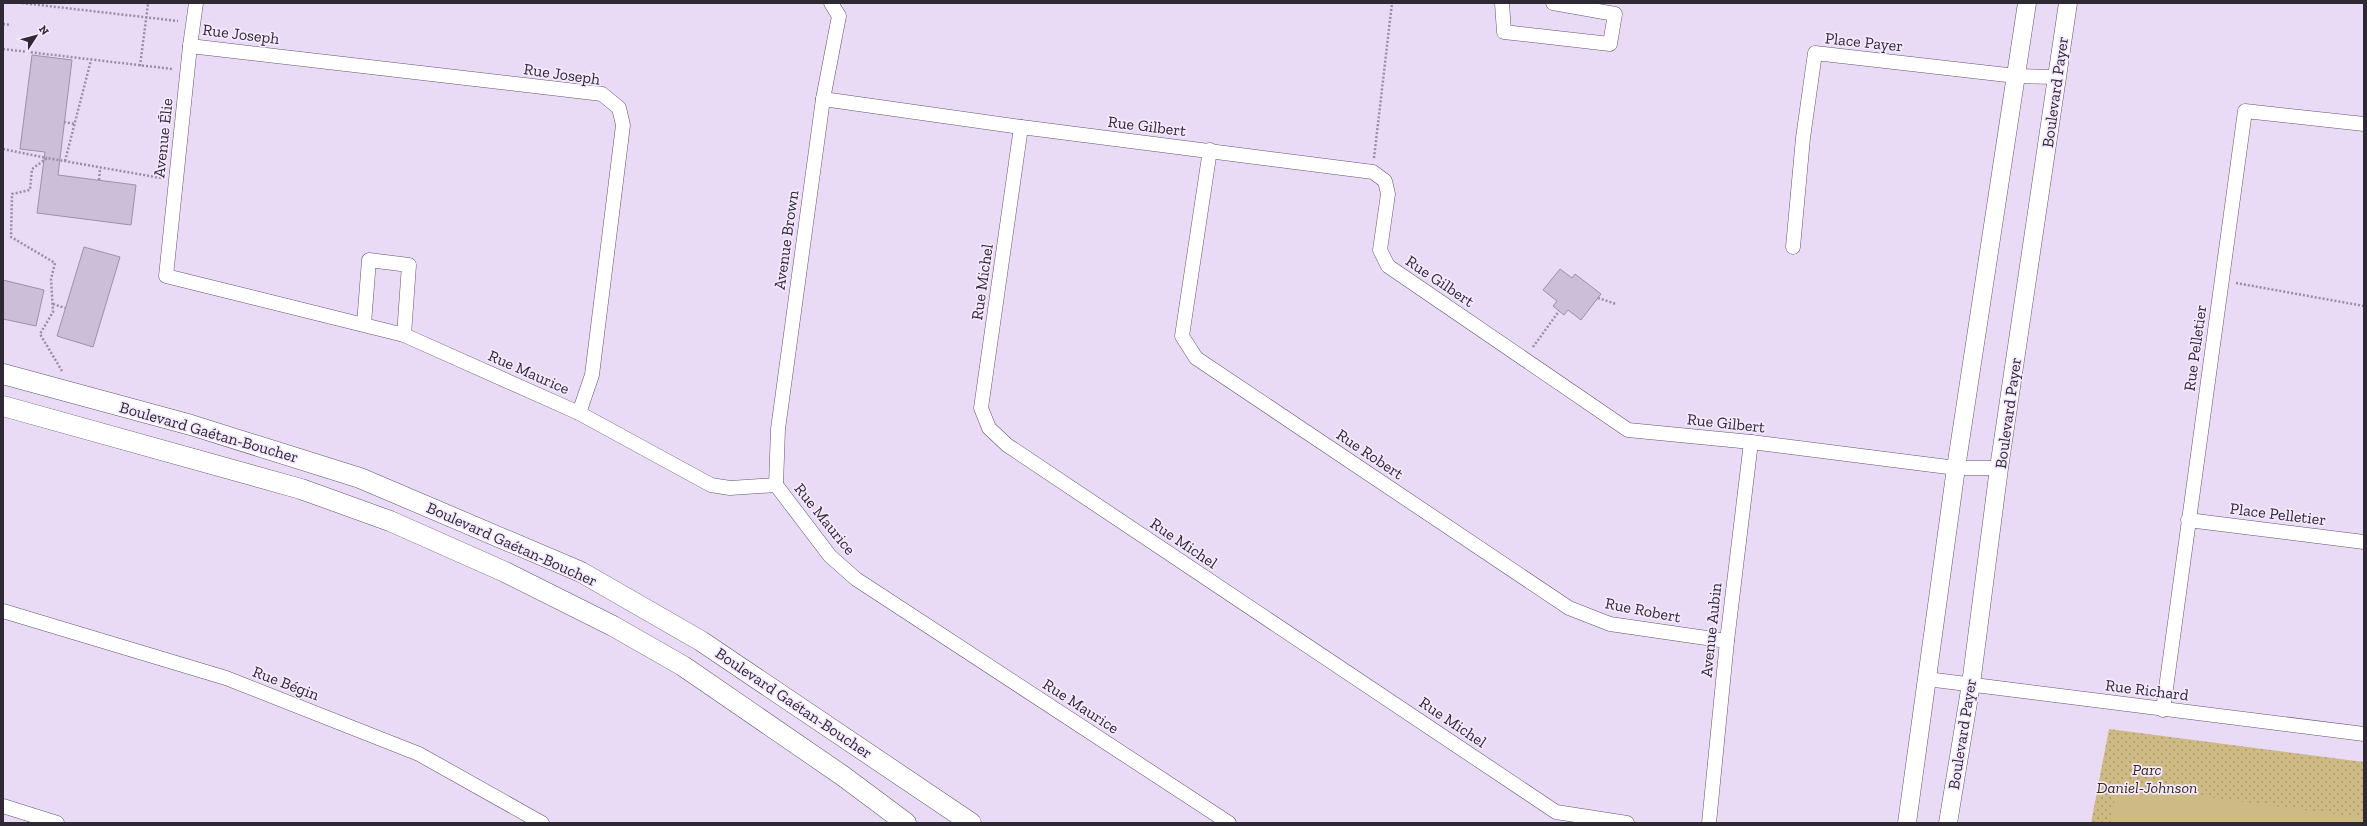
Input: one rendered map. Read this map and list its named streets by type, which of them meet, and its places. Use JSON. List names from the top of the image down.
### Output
{
  "streets": {
    "main road": ["Boulevard Gaétan-Boucher"],
    "street": [
      "Rue Joseph",
      "Place Payer",
      "Boulevard Payer",
      "Rue Gilbert",
      "Avenue Élie",
      "Avenue Brown",
      "Rue Michel",
      "Rue Pelletier",
      "Rue Maurice",
      "Rue Robert",
      "Place Pelletier",
      "Avenue Aubin",
      "Rue Bégin",
      "Rue Richard"
    ]
  },
  "crossings": [
    ["Rue Joseph", "Avenue Élie"],
    ["Rue Joseph", "Rue Maurice"],
    ["Place Payer", "Boulevard Payer"],
    ["Boulevard Payer", "Rue Gilbert"],
    ["Boulevard Payer", "Rue Richard"],
    ["Rue Gilbert", "Avenue Brown"],
    ["Rue Gilbert", "Rue Michel"],
    ["Rue Gilbert", "Rue Robert"],
    ["Rue Gilbert", "Avenue Aubin"],
    ["Avenue Élie", "Rue Maurice"],
    ["Avenue Brown", "Rue Maurice"],
    ["Rue Pelletier", "Place Pelletier"],
    ["Rue Pelletier", "Rue Richard"],
    ["Rue Robert", "Avenue Aubin"]
  ],
  "parks": ["Parc Daniel-Johnson"],
  "north": "top right"
}
